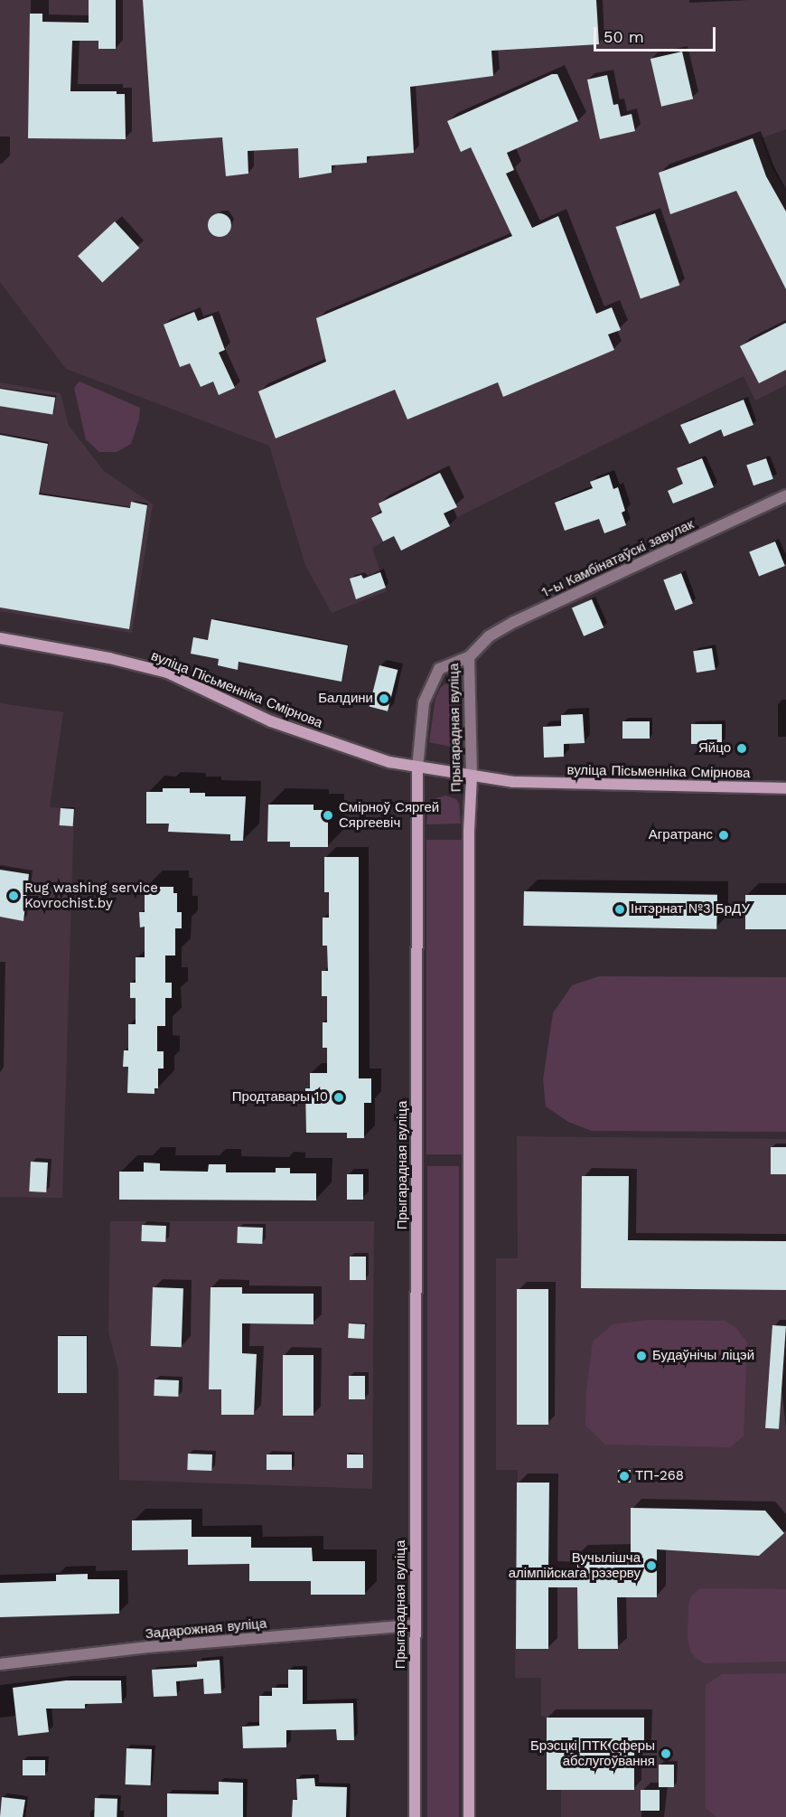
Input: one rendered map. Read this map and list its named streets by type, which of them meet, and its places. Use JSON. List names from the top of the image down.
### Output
{
  "streets": {
    "street": [
      "1-ы Камбінатаўскі завулак",
      "вуліца Пісьменніка Смірнова",
      "Прыгарадная вуліца",
      "Задарожная вуліца"
    ]
  },
  "crossings": [
    ["1-ы Камбінатаўскі завулак", "Прыгарадная вуліца"],
    ["вуліца Пісьменніка Смірнова", "Прыгарадная вуліца"],
    ["Прыгарадная вуліца", "Задарожная вуліца"]
  ],
  "places": [
    "Балдини",
    "Яйцо",
    "Смірноў Сяргей Сяргеевіч",
    "Агратранс",
    "Rug washing service Kovrochist.by",
    "Інтэрнат №3 БрДУ",
    "Продтавары 10",
    "Будаўнічы ліцэй",
    "ТП-268",
    "Вучылішча алімпійскага рэзерву",
    "Брэсцкі ПТК сферы абслугоўвання"
  ],
  "scale_bar": "50 m"
}
